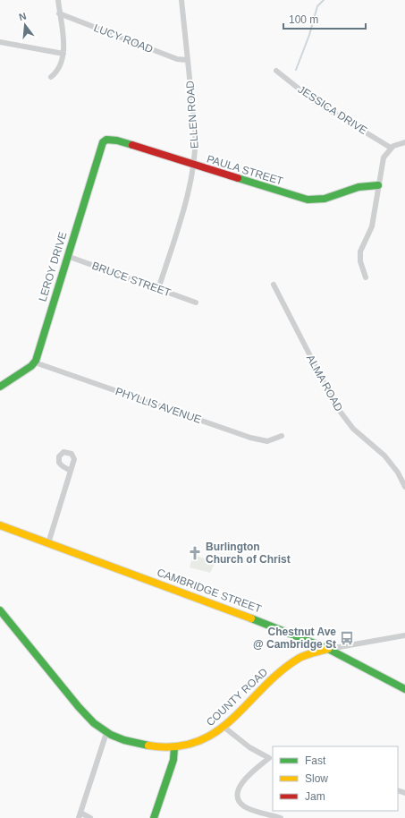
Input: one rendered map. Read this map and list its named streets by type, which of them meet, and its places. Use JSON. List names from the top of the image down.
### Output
{
  "streets": {
    "street": [
      "LUCY ROAD",
      "JESSICA DRIVE",
      "ELLEN ROAD",
      "PAULA STREET",
      "LEROY DRIVE",
      "BRUCE STREET",
      "ALMA ROAD",
      "PHYLLIS AVENUE",
      "CAMBRIDGE STREET",
      "COUNTY ROAD"
    ]
  },
  "crossings": [
    ["LUCY ROAD", "ELLEN ROAD"],
    ["ELLEN ROAD", "PAULA STREET"],
    ["ELLEN ROAD", "BRUCE STREET"],
    ["PAULA STREET", "LEROY DRIVE"],
    ["LEROY DRIVE", "BRUCE STREET"],
    ["LEROY DRIVE", "PHYLLIS AVENUE"],
    ["CAMBRIDGE STREET", "COUNTY ROAD"]
  ],
  "places": {
    "church": ["Burlington Church of Christ"],
    "bus stop": ["Chestnut Ave @ Cambridge St"]
  },
  "legend": ["Fast", "Slow", "Jam"],
  "scale_bar": "100 m",
  "north": "top"
}
